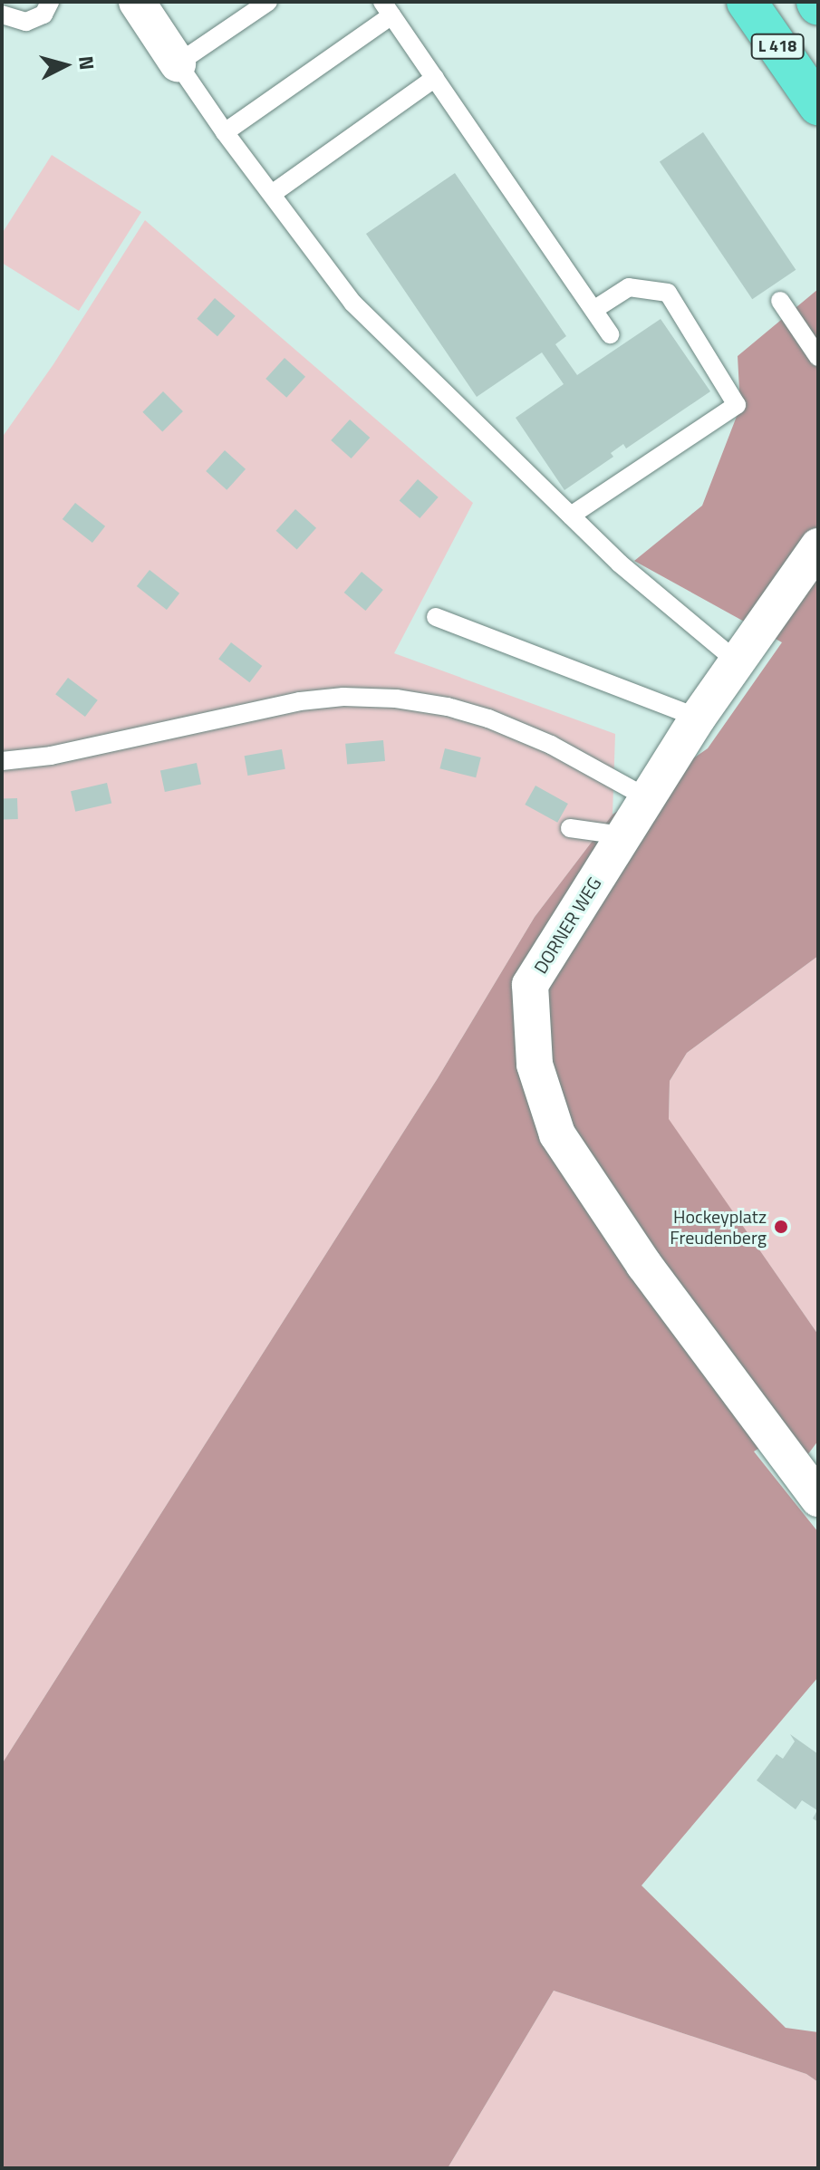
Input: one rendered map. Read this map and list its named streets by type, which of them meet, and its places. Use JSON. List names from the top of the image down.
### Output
{
  "streets": {
    "highway": ["L 418"],
    "street": ["DORNER WEG"]
  },
  "places": ["Hockeyplatz Freudenberg"],
  "north": "right"
}
